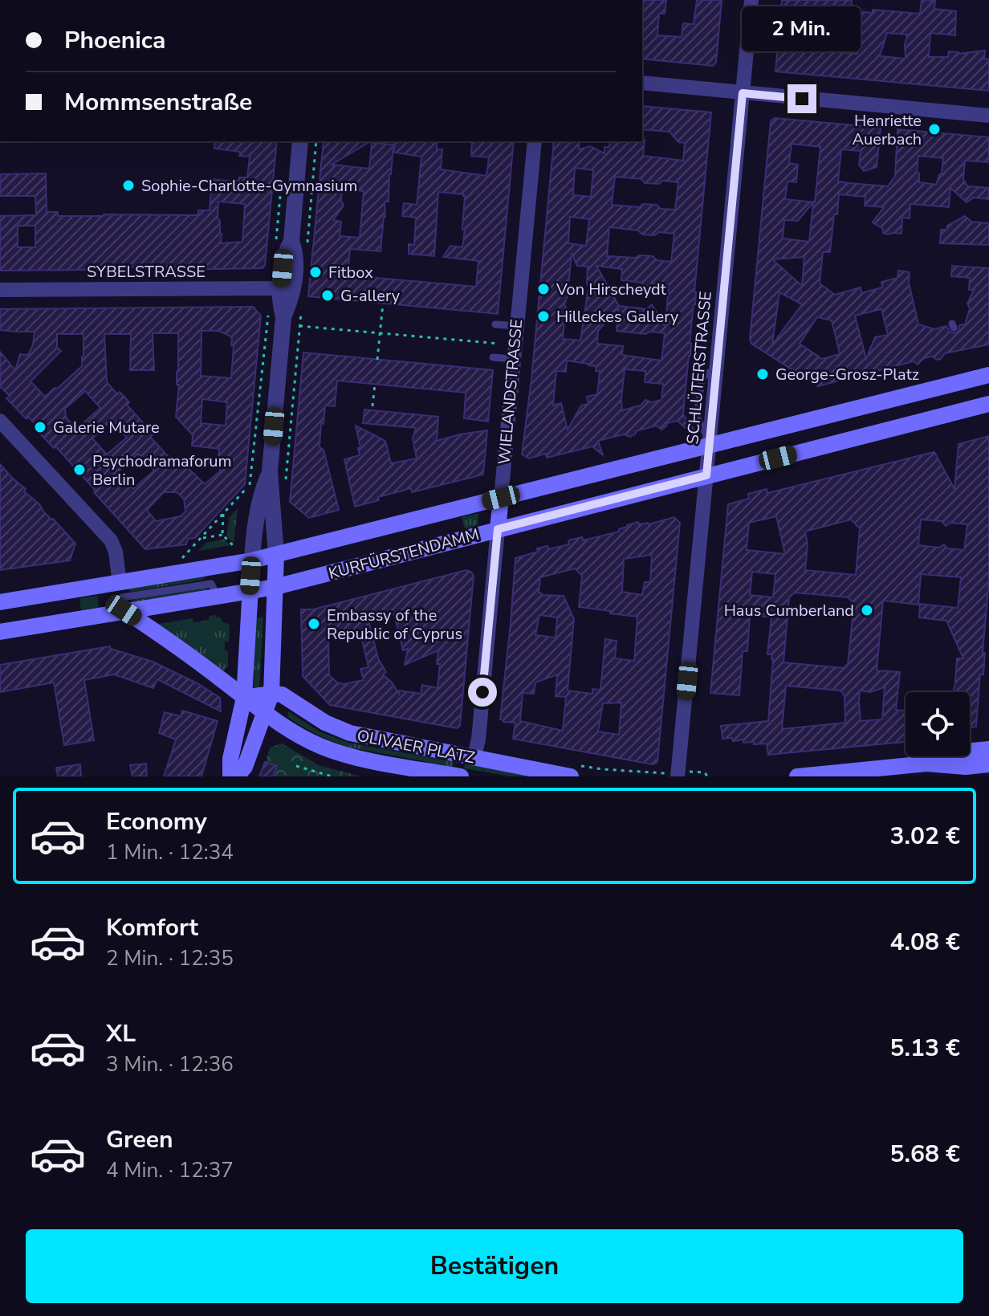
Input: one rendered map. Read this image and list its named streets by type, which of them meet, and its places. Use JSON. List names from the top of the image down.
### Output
{
  "streets": {
    "main road": ["WIELANDSTRASSE", "KURFÜRSTENDAMM", "OLIVAER PLATZ"],
    "street": ["SYBELSTRASSE", "SCHLÜTERSTRASSE"]
  },
  "crossings": [
    ["SCHLÜTERSTRASSE", "KURFÜRSTENDAMM"],
    ["WIELANDSTRASSE", "KURFÜRSTENDAMM"],
    ["WIELANDSTRASSE", "OLIVAER PLATZ"],
    ["KURFÜRSTENDAMM", "OLIVAER PLATZ"]
  ],
  "places": [
    "Henriette Auerbach",
    "Sophie-Charlotte-Gymnasium",
    "Fitbox",
    "Von Hirscheydt",
    "G-allery",
    "Hilleckes Gallery",
    "George-Grosz-Platz",
    "Galerie Mutare",
    "Psychodramaforum Berlin",
    "Haus Cumberland",
    "Embassy of the Republic of Cyprus"
  ],
  "page": {
    "banner": ["Phoenica", "Mommsenstraße"],
    "bubble": "2 Min.",
    "list": [
      {
        "name": "Economy",
        "note": "1 Min. · 12:34",
        "value": "3.02 €"
      },
      {
        "name": "Komfort",
        "note": "2 Min. · 12:35",
        "value": "4.08 €"
      },
      {
        "name": "XL",
        "note": "3 Min. · 12:36",
        "value": "5.13 €"
      },
      {
        "name": "Green",
        "note": "4 Min. · 12:37",
        "value": "5.68 €"
      }
    ],
    "buttons": "Bestätigen"
  }
}
